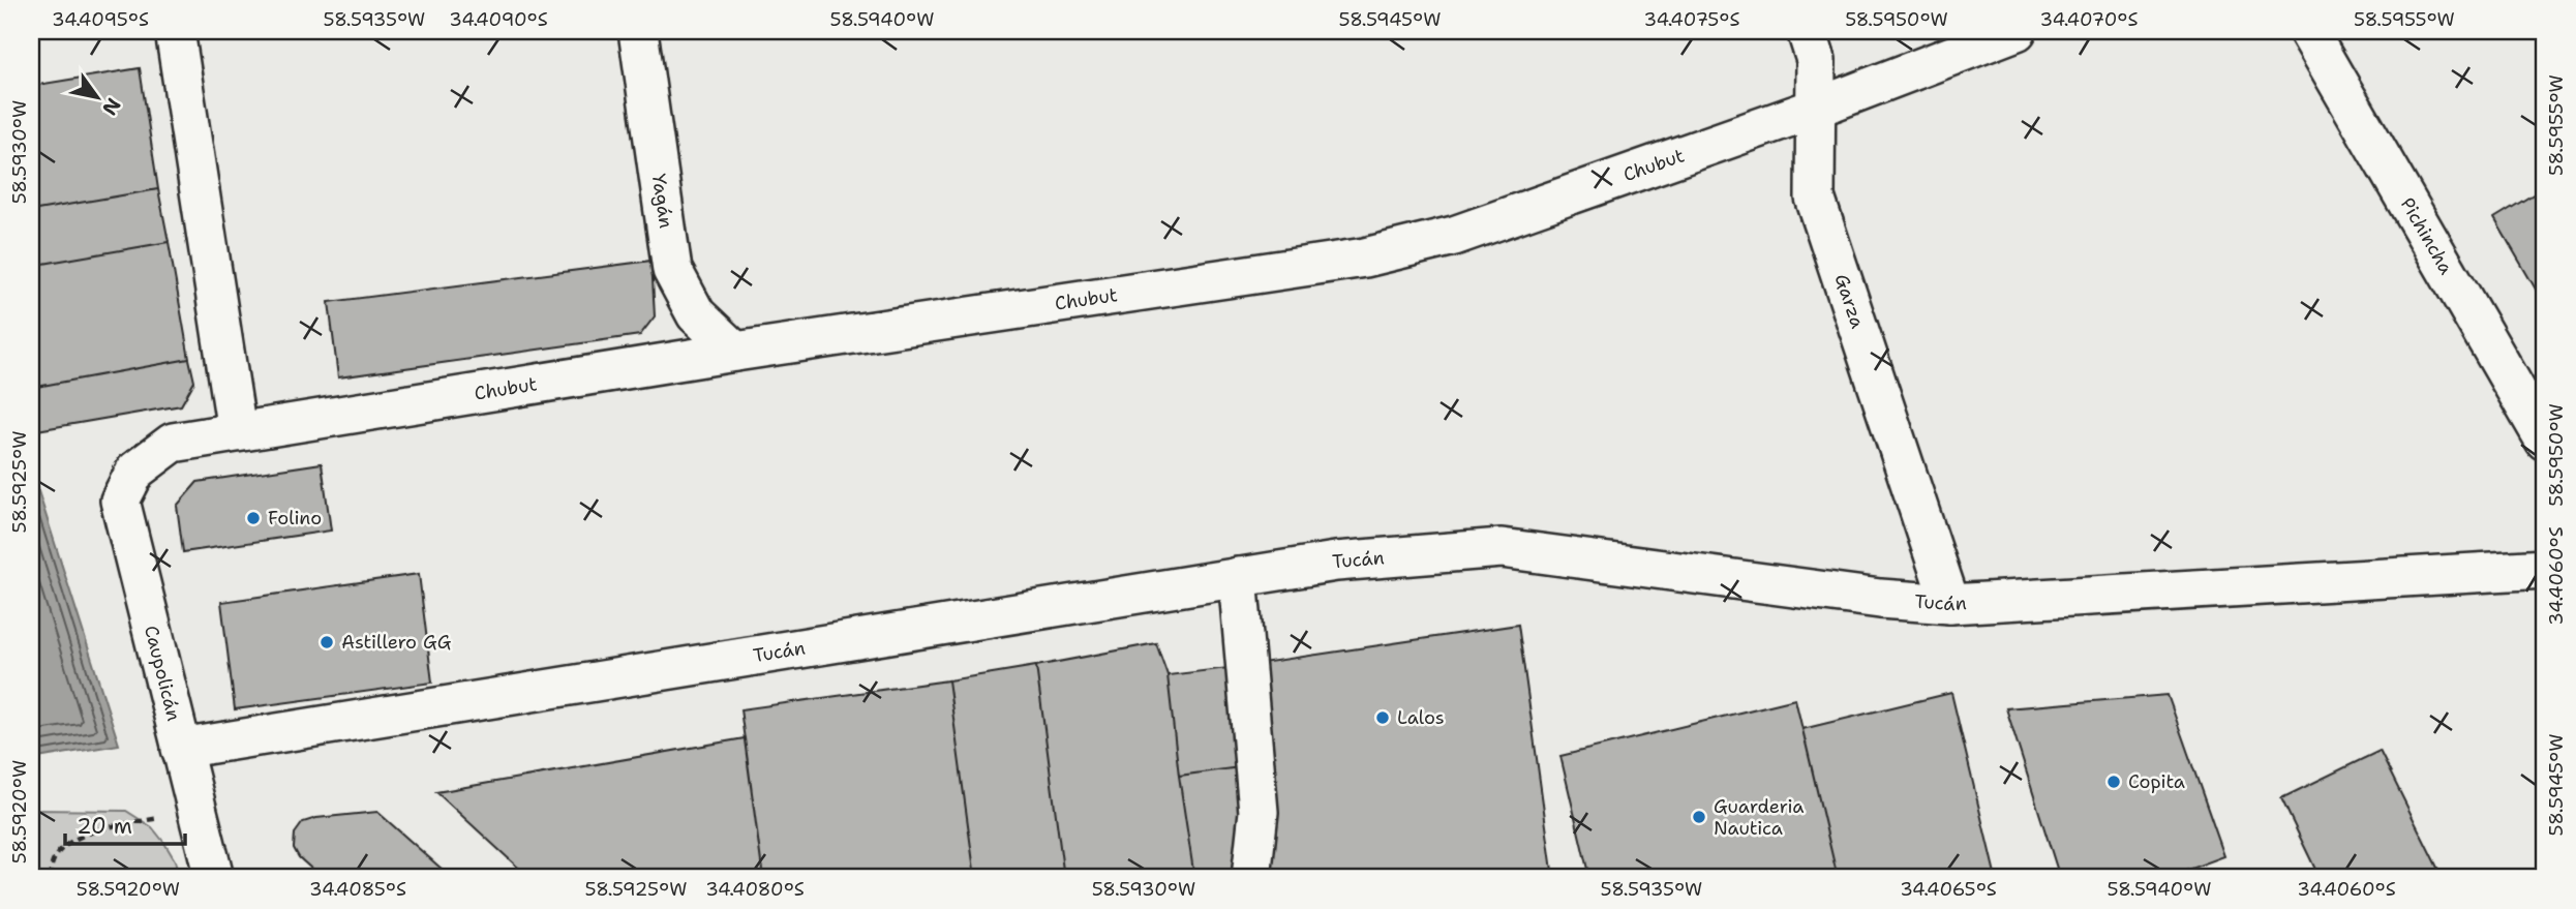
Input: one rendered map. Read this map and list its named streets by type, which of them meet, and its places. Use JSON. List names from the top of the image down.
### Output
{
  "streets": {
    "street": [
      "Chubut",
      "Yagán",
      "Pichincha",
      "Garza",
      "Tucán",
      "Caupolicán"
    ]
  },
  "crossings": [
    ["Chubut", "Yagán"],
    ["Chubut", "Garza"],
    ["Chubut", "Caupolicán"],
    ["Garza", "Tucán"],
    ["Tucán", "Caupolicán"]
  ],
  "places": [
    "Folino",
    "Astillero GG",
    "Lalos",
    "Copita",
    "Guarderia Nautica"
  ],
  "scale_bar": "20 m",
  "north": "bottom right",
  "coordinates": [
    "34.4095°S",
    "58.5935°W",
    "34.4090°S",
    "58.5940°W",
    "58.5945°W",
    "34.4075°S",
    "58.5950°W",
    "34.4070°S",
    "58.5955°W",
    "58.5930°W",
    "58.5925°W",
    "34.4060°S",
    "58.5920°W",
    "34.4085°S",
    "34.4080°S",
    "34.4065°S"
  ]
}
